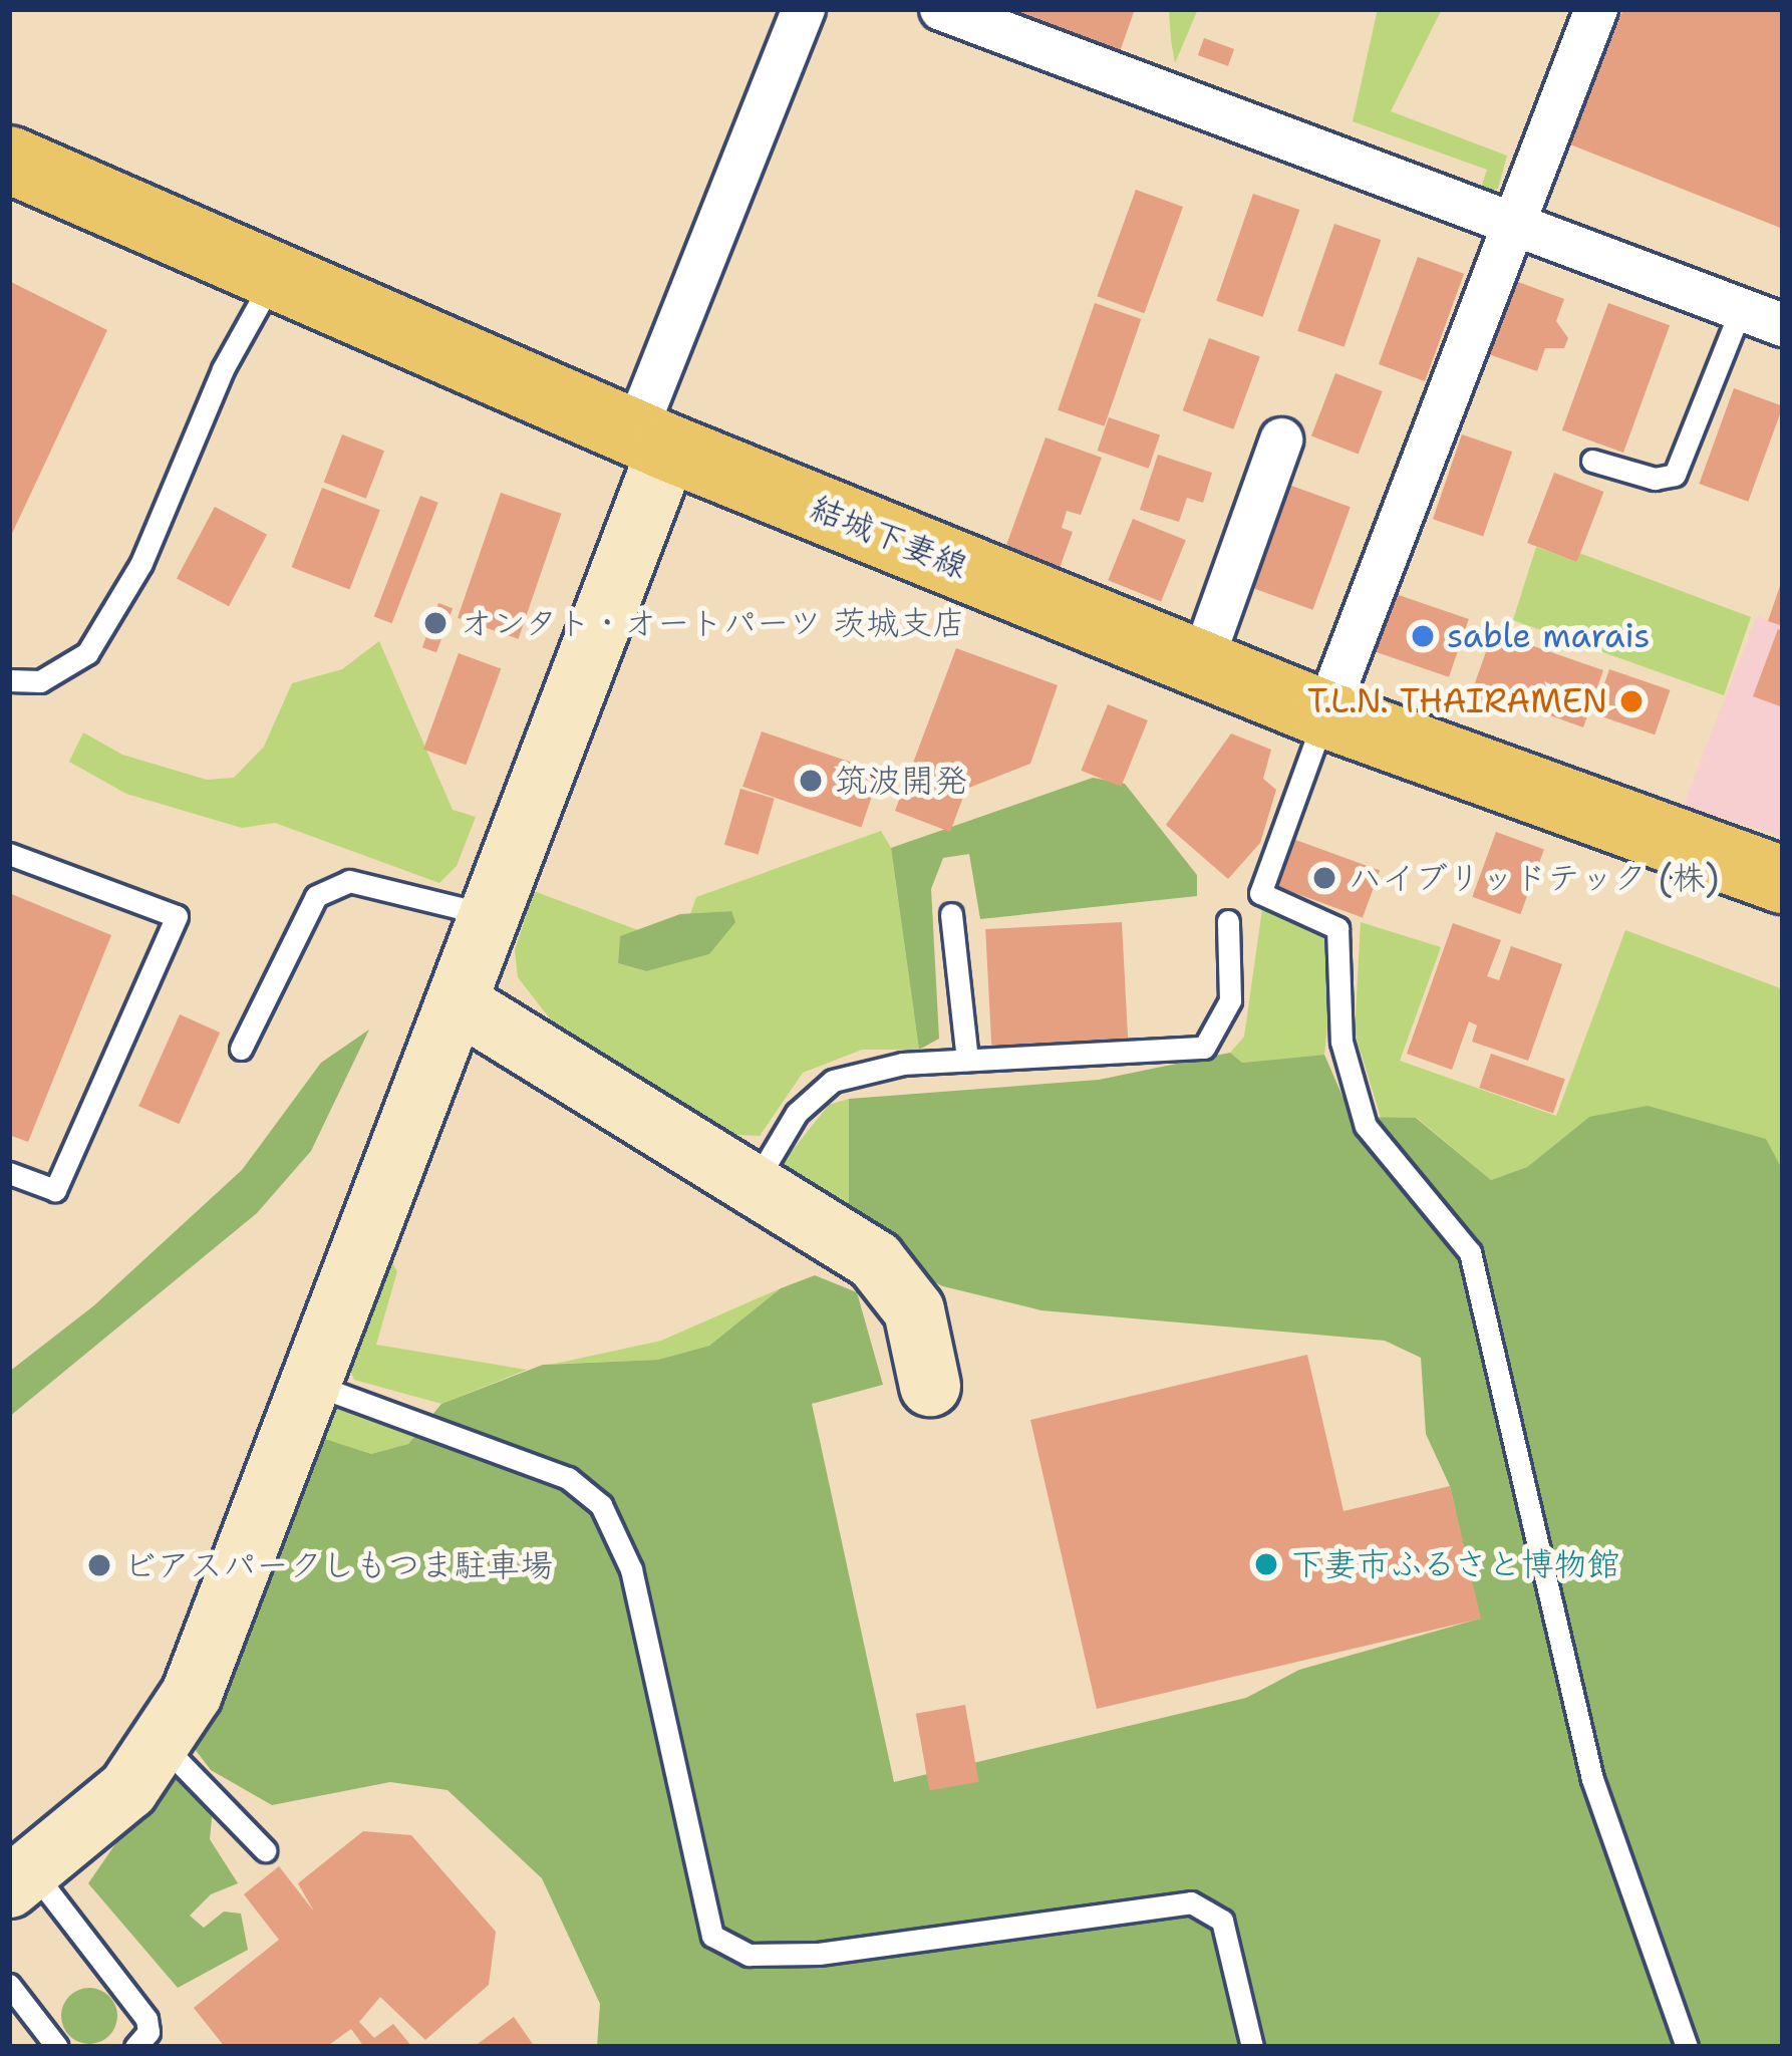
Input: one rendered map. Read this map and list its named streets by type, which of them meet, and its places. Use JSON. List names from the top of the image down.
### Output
{
  "streets": {
    "main road": ["結城下妻線"]
  },
  "places": [
    "オンタト・オートパーツ 茨城支店",
    "sable marais",
    "T.L.N. THAIRAMEN",
    "筑波開発",
    "ハイブリッドテック (株)",
    "下妻市ふるさと博物館",
    "ビアスパークしもつま駐車場"
  ]
}
